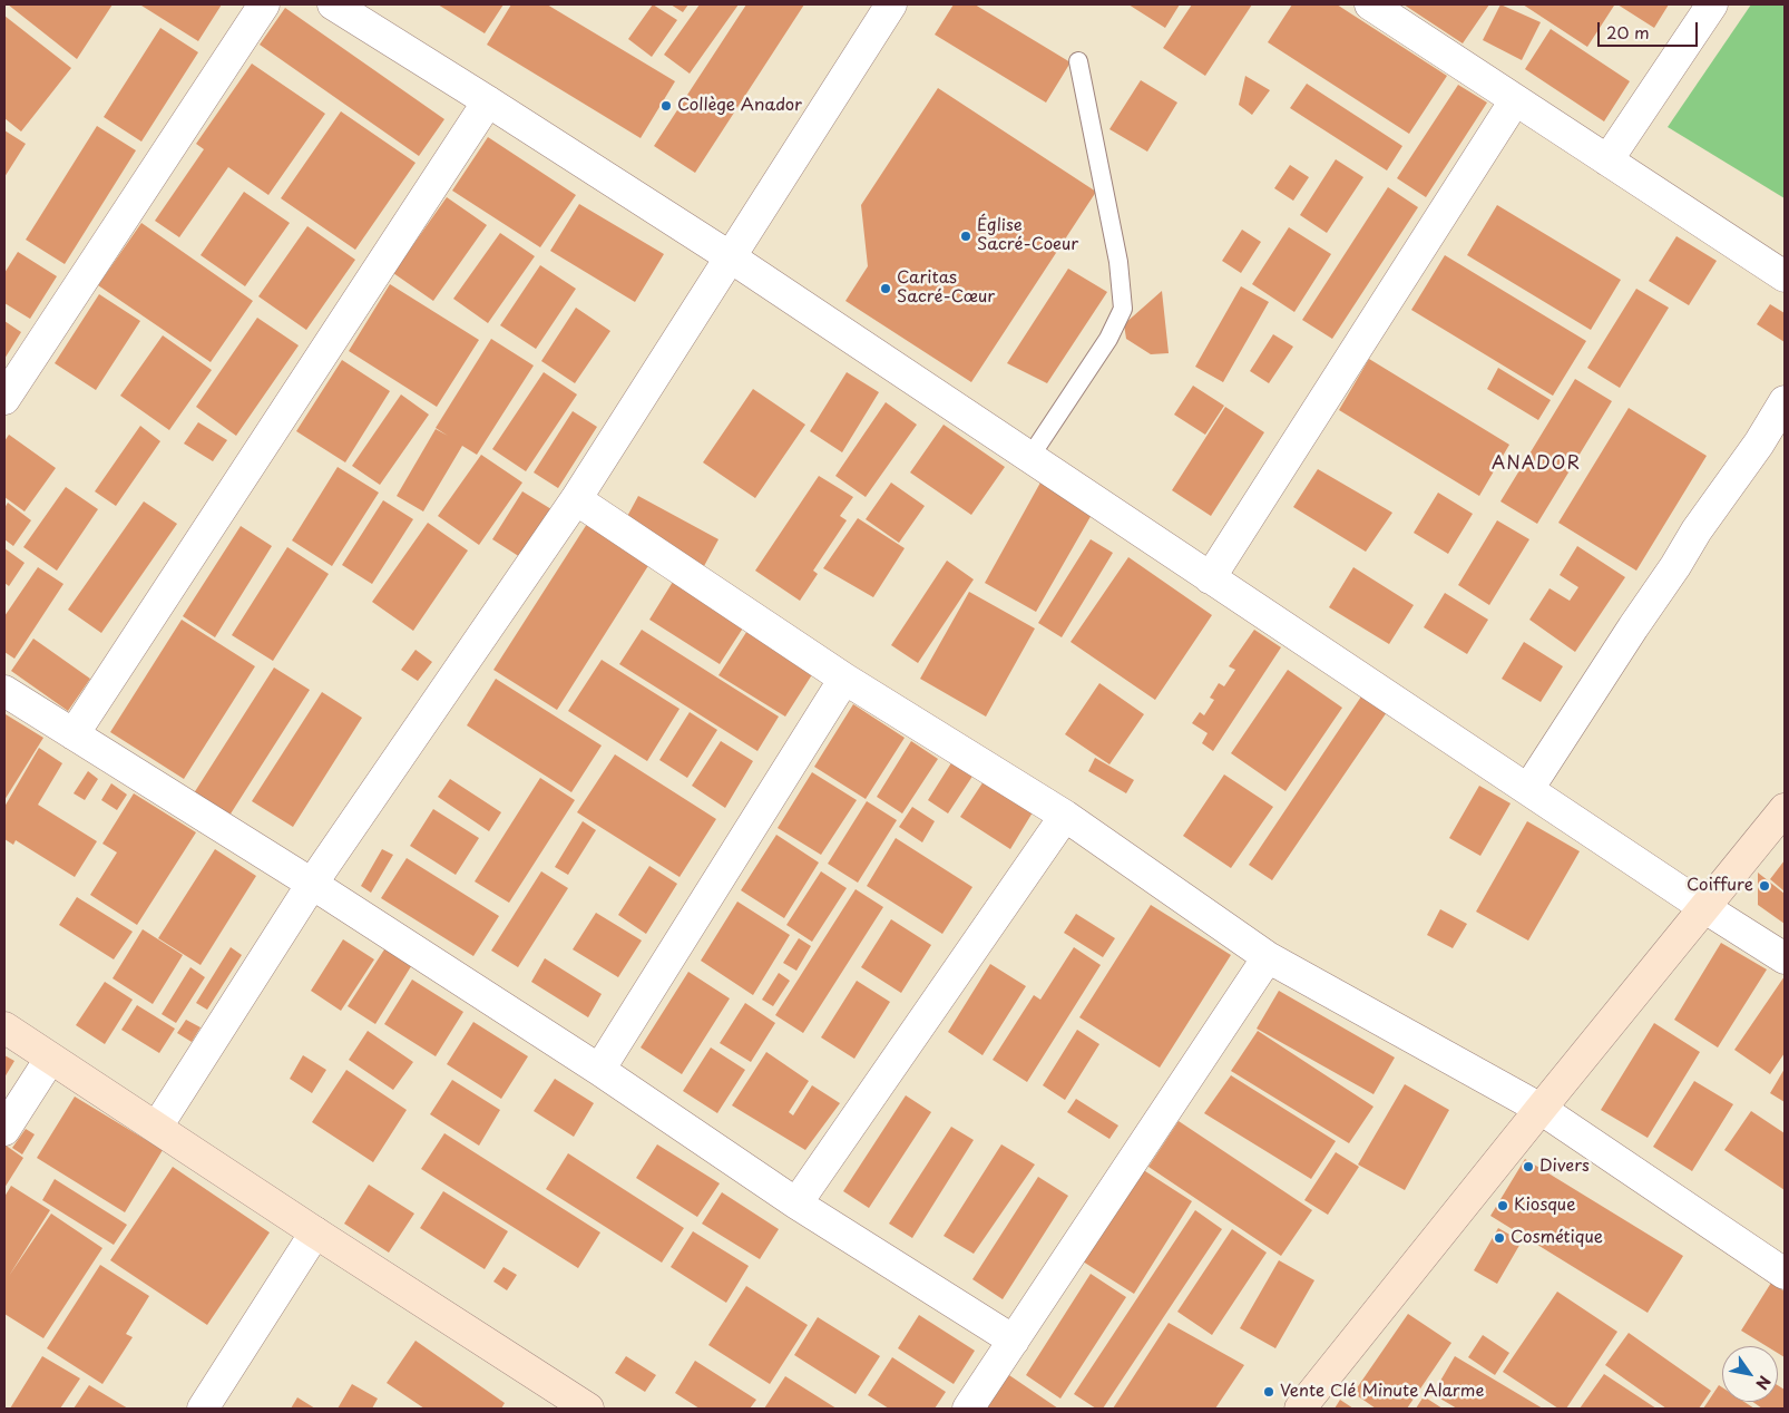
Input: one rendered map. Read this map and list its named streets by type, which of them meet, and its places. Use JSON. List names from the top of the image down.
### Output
{
  "districts": ["ANADOR"],
  "places": [
    "Collège Anador",
    "Église Sacré-Coeur",
    "Caritas Sacré-Cœur",
    "Coiffure",
    "Divers",
    "Kiosque",
    "Cosmétique",
    "Vente Clé Minute Alarme"
  ],
  "scale_bar": "20 m",
  "north": "bottom right"
}
